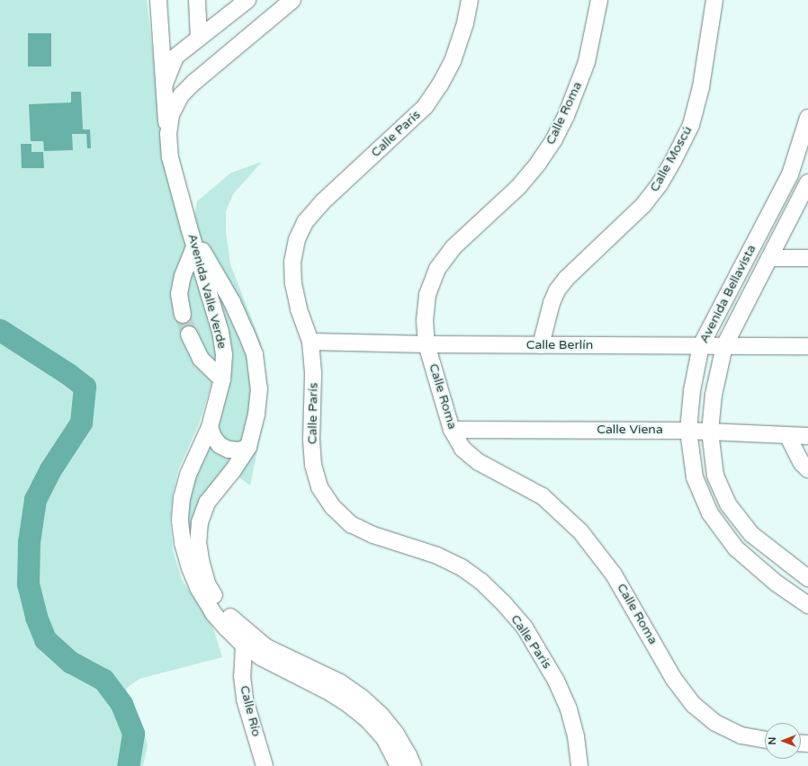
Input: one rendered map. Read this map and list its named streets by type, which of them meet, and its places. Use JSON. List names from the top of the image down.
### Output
{
  "streets": {
    "street": [
      "Calle Roma",
      "Calle París",
      "Calle Moscú",
      "Avenida Valle Verde",
      "Avenida Bellavista",
      "Calle Berlín",
      "Calle Viena",
      "Calle Río"
    ]
  },
  "crossings": [
    ["Calle Roma", "Calle Berlín"],
    ["Calle Roma", "Calle Viena"],
    ["Calle París", "Calle Berlín"],
    ["Calle Moscú", "Calle Berlín"],
    ["Avenida Valle Verde", "Calle Río"],
    ["Avenida Bellavista", "Calle Berlín"],
    ["Avenida Bellavista", "Calle Viena"]
  ],
  "north": "left"
}
